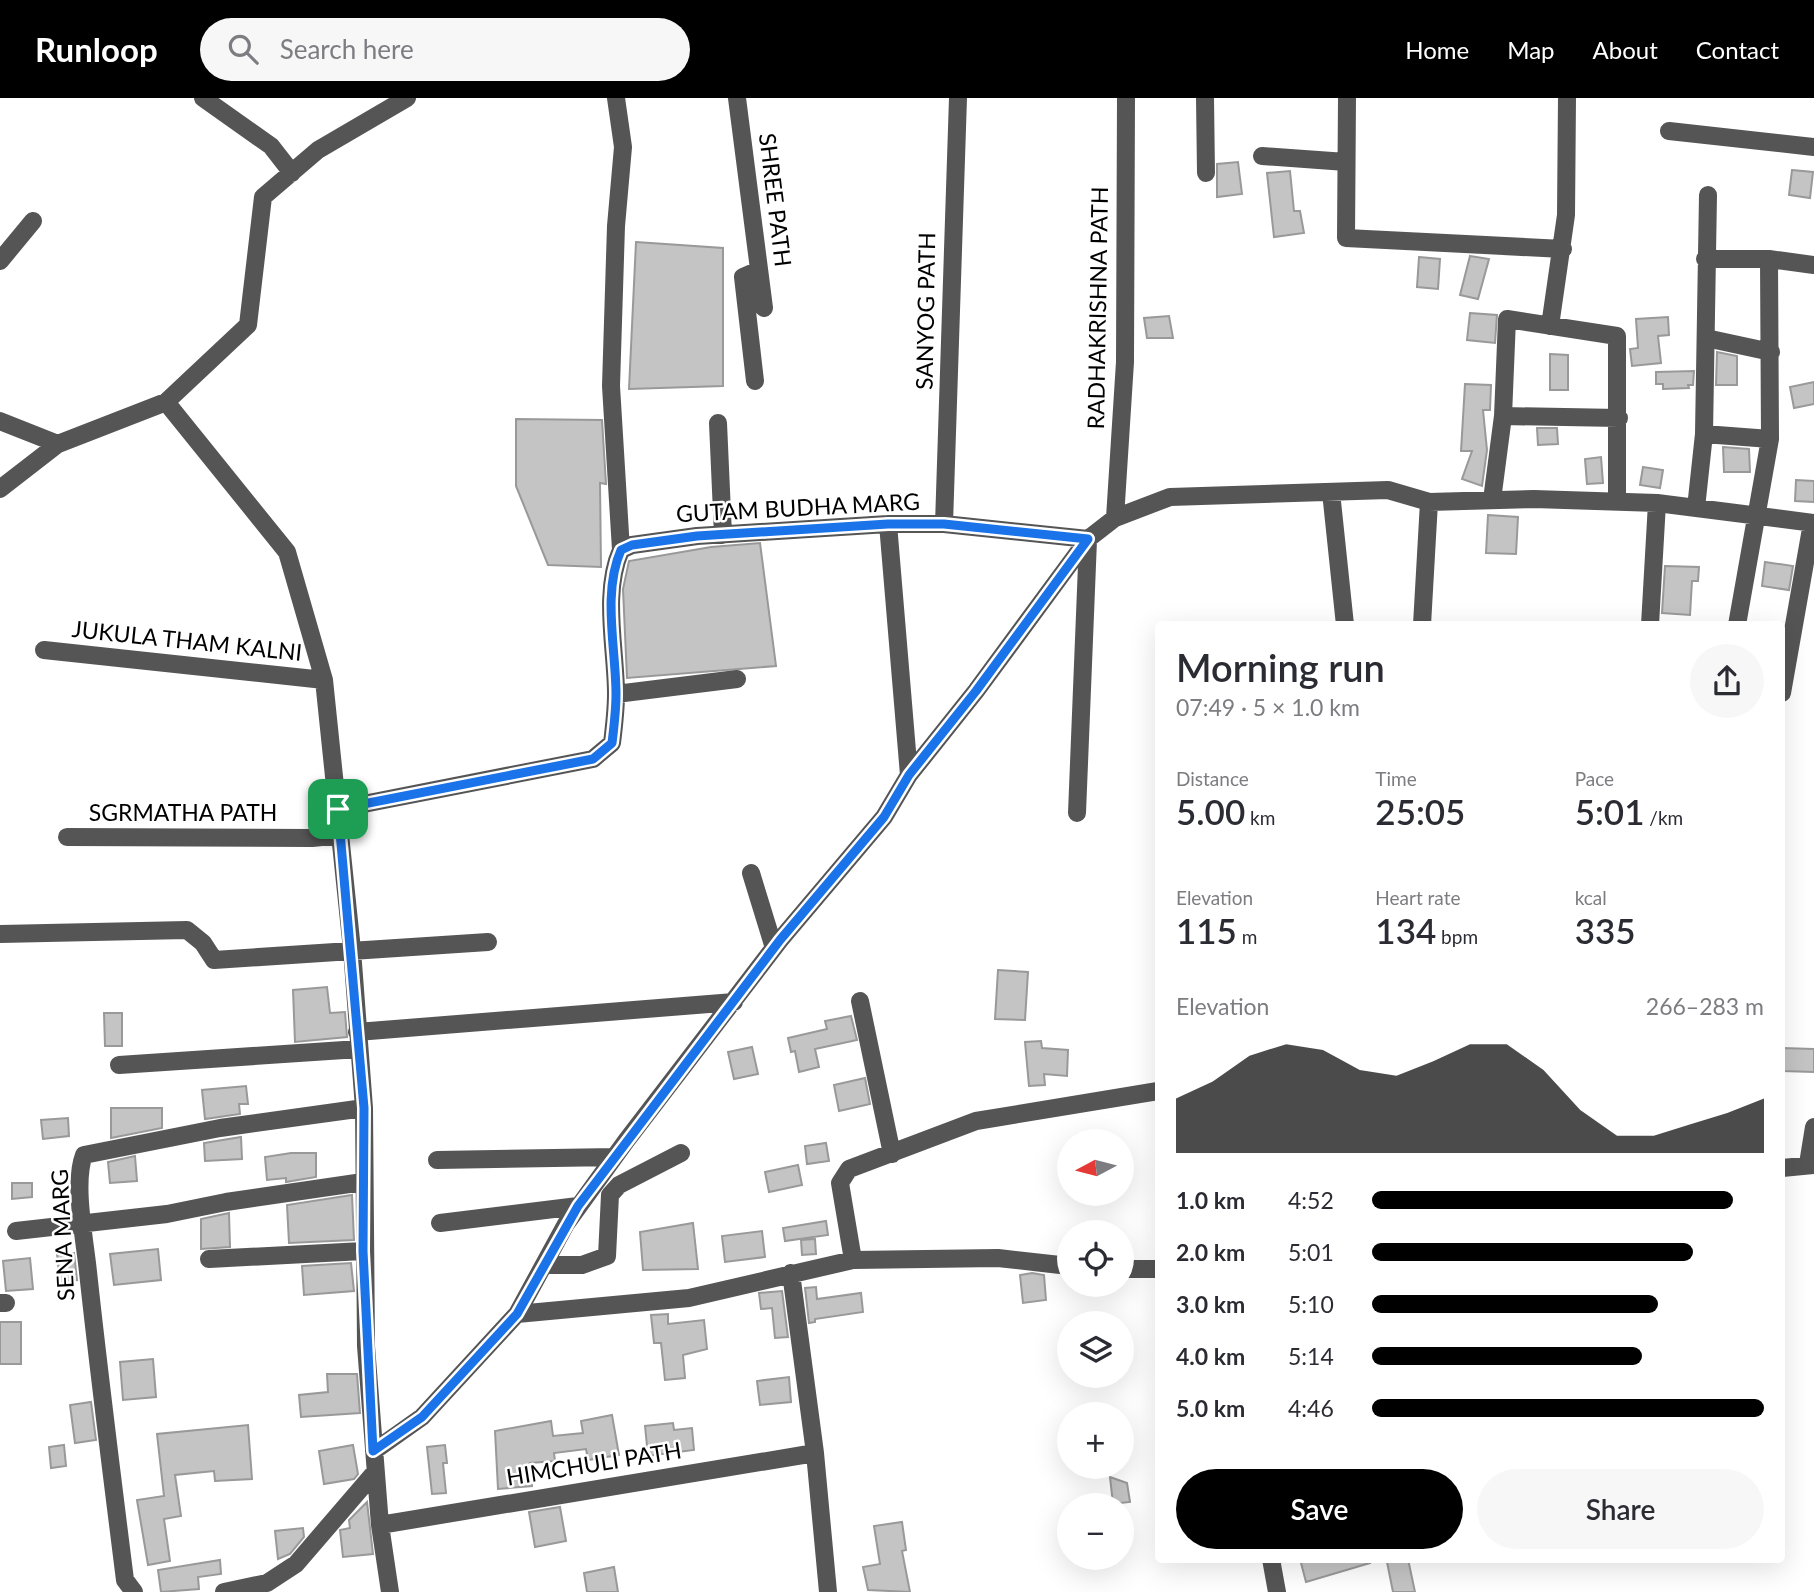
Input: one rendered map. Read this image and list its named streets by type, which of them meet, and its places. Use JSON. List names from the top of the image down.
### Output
{
  "streets": {
    "street": [
      "SHREE PATH",
      "RADHAKRISHNA PATH",
      "SANYOG PATH",
      "GUTAM BUDHA MARG",
      "JUKULA THAM KALNI",
      "SGRMATHA PATH",
      "SENA MARG",
      "HIMCHULI PATH"
    ]
  },
  "crossings": [
    ["SANYOG PATH", "GUTAM BUDHA MARG"]
  ],
  "north": "left",
  "page": {
    "header": "Runloop",
    "search": "Search here",
    "nav": [
      "Home",
      "Map",
      "About",
      "Contact"
    ],
    "heading": ["Morning run", "07:49 · 5 × 1.0 km"],
    "stats": [
      ["Distance", "5.00 km"],
      ["Time", "25:05"],
      ["Pace", "5:01 /km"],
      ["Elevation", "115 m"],
      ["Heart rate", "134 bpm"],
      ["kcal", "335"]
    ],
    "chart": ["Elevation", "266–283 m"],
    "map_buttons": ["+", "−"],
    "list": [
      {
        "name": "1.0 km",
        "note": "4:52"
      },
      {
        "name": "2.0 km",
        "note": "5:01"
      },
      {
        "name": "3.0 km",
        "note": "5:10"
      },
      {
        "name": "4.0 km",
        "note": "5:14"
      },
      {
        "name": "5.0 km",
        "note": "4:46"
      }
    ],
    "buttons": ["Save", "Share"]
  }
}
